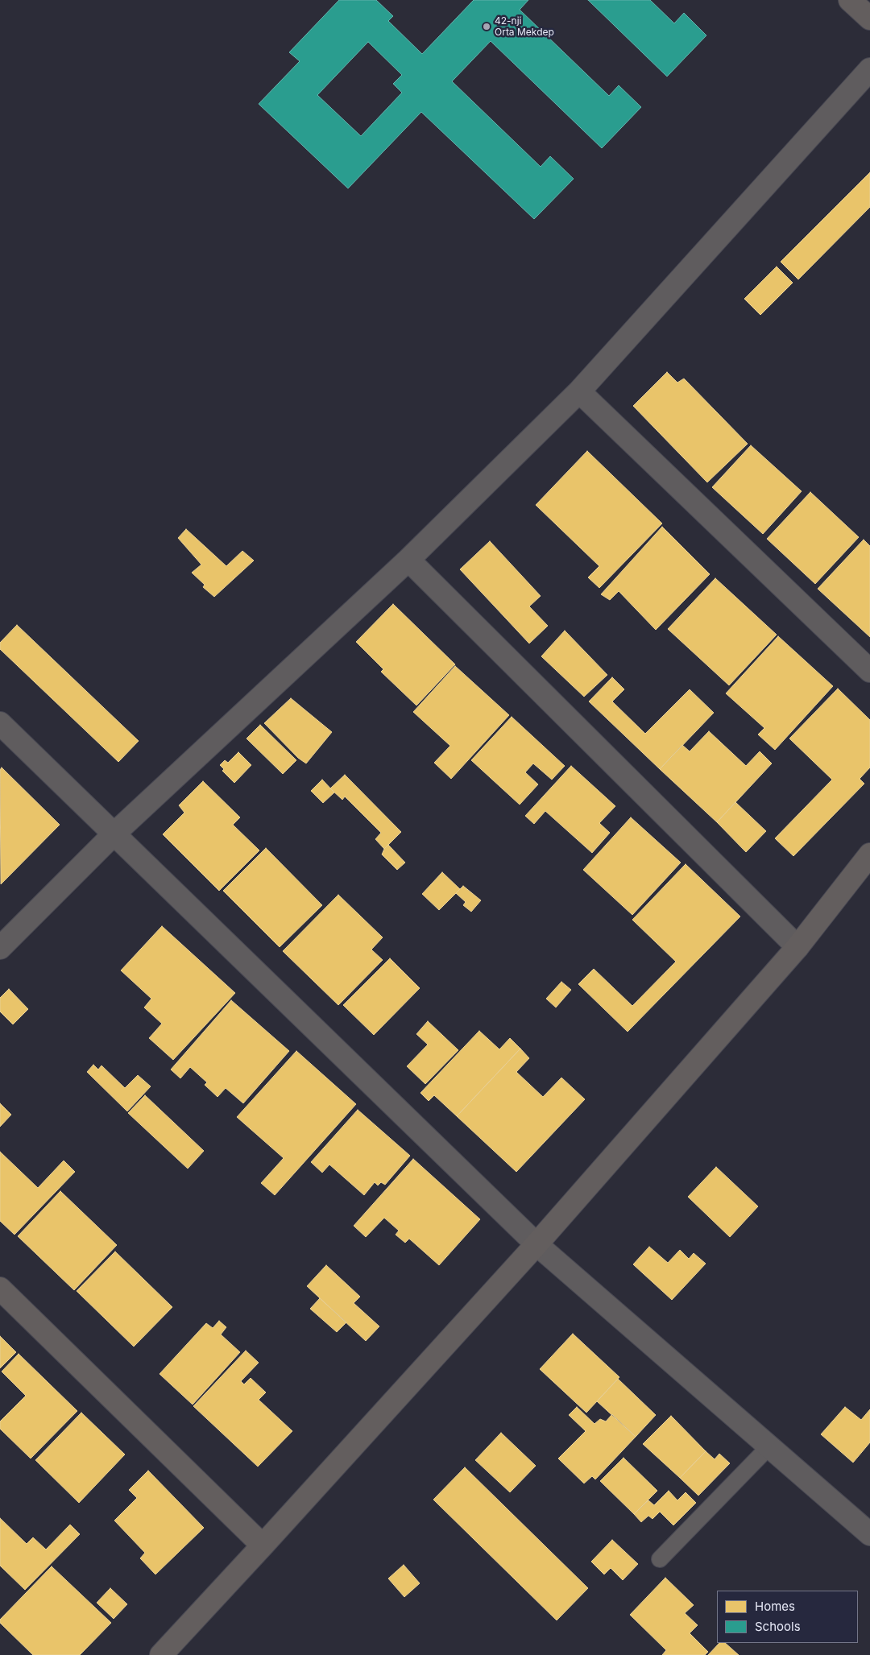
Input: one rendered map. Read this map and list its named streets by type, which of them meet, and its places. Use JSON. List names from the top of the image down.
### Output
{
  "places": ["42-nji Orta Mekdep"],
  "legend": ["Homes", "Schools"]
}
